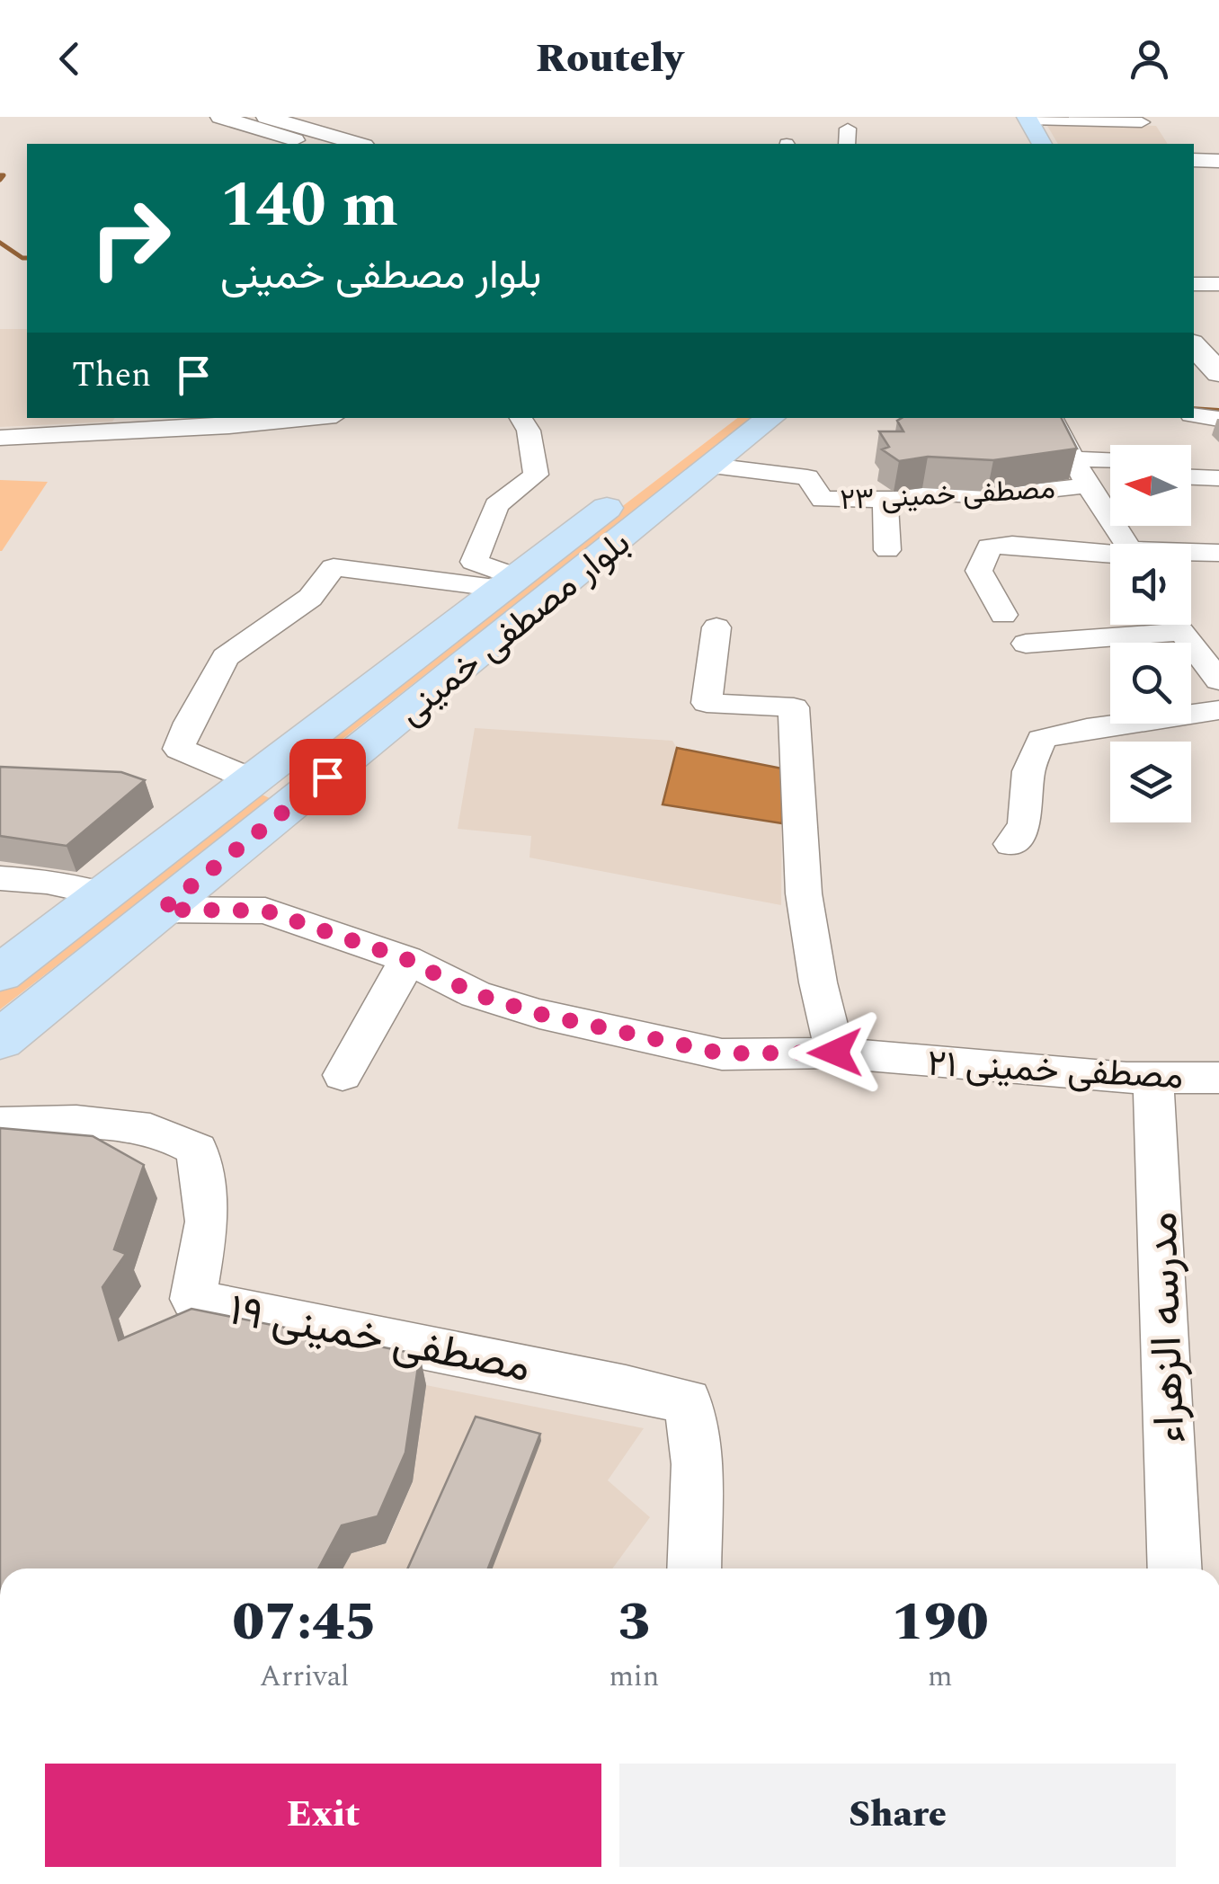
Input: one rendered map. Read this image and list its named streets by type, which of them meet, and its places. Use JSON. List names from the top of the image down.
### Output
{
  "streets": {
    "main road": ["بلوار مصطفی خمینی"],
    "street": [
      "مصطفی خمینی ۲۳",
      "مصطفی خمینی ۲۱",
      "مدرسه الزهراء",
      "مصطفی خمینی ۱۹"
    ]
  },
  "crossings": [
    ["مصطفی خمینی ۲۳", "بلوار مصطفی خمینی"],
    ["بلوار مصطفی خمینی", "مصطفی خمینی ۲۱"],
    ["مصطفی خمینی ۲۱", "مدرسه الزهراء"]
  ],
  "north": "left",
  "page": {
    "header": "Routely",
    "turn": ["140 m", "بلوار مصطفی خمینی"],
    "then": "Then",
    "eta": [
      "07:45",
      "Arrival",
      "3",
      "min",
      "190",
      "m"
    ],
    "buttons": ["Exit", "Share"]
  }
}
